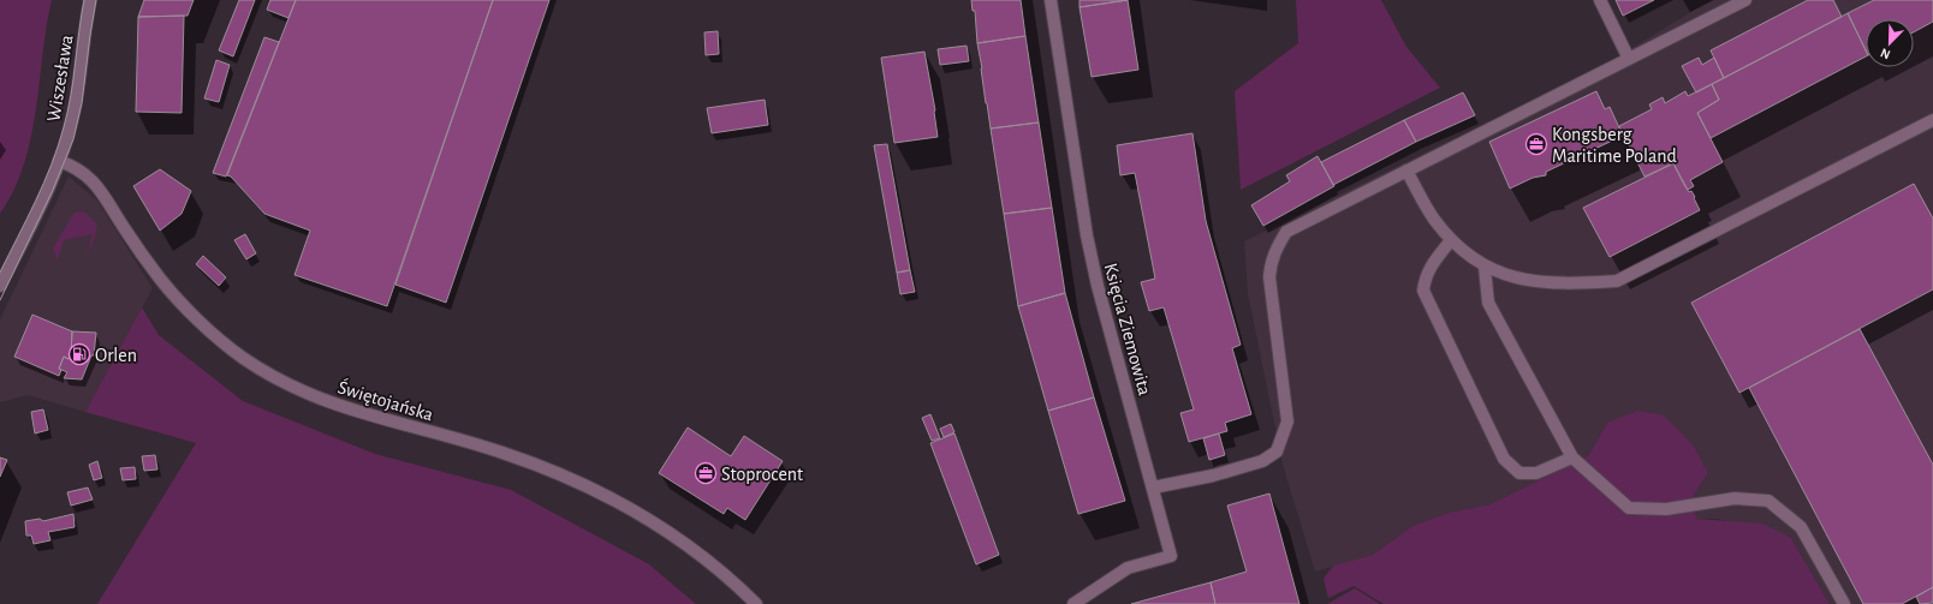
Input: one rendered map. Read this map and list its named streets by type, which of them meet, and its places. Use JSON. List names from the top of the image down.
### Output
{
  "streets": {
    "street": ["Wiszesława", "Księcia Ziemowita", "Świętojańska"]
  },
  "crossings": [
    ["Wiszesława", "Świętojańska"]
  ],
  "places": {
    "office": ["Kongsberg Maritime Poland", "Stoprocent"],
    "fuel station": ["Orlen"]
  },
  "north": "bottom left"
}
